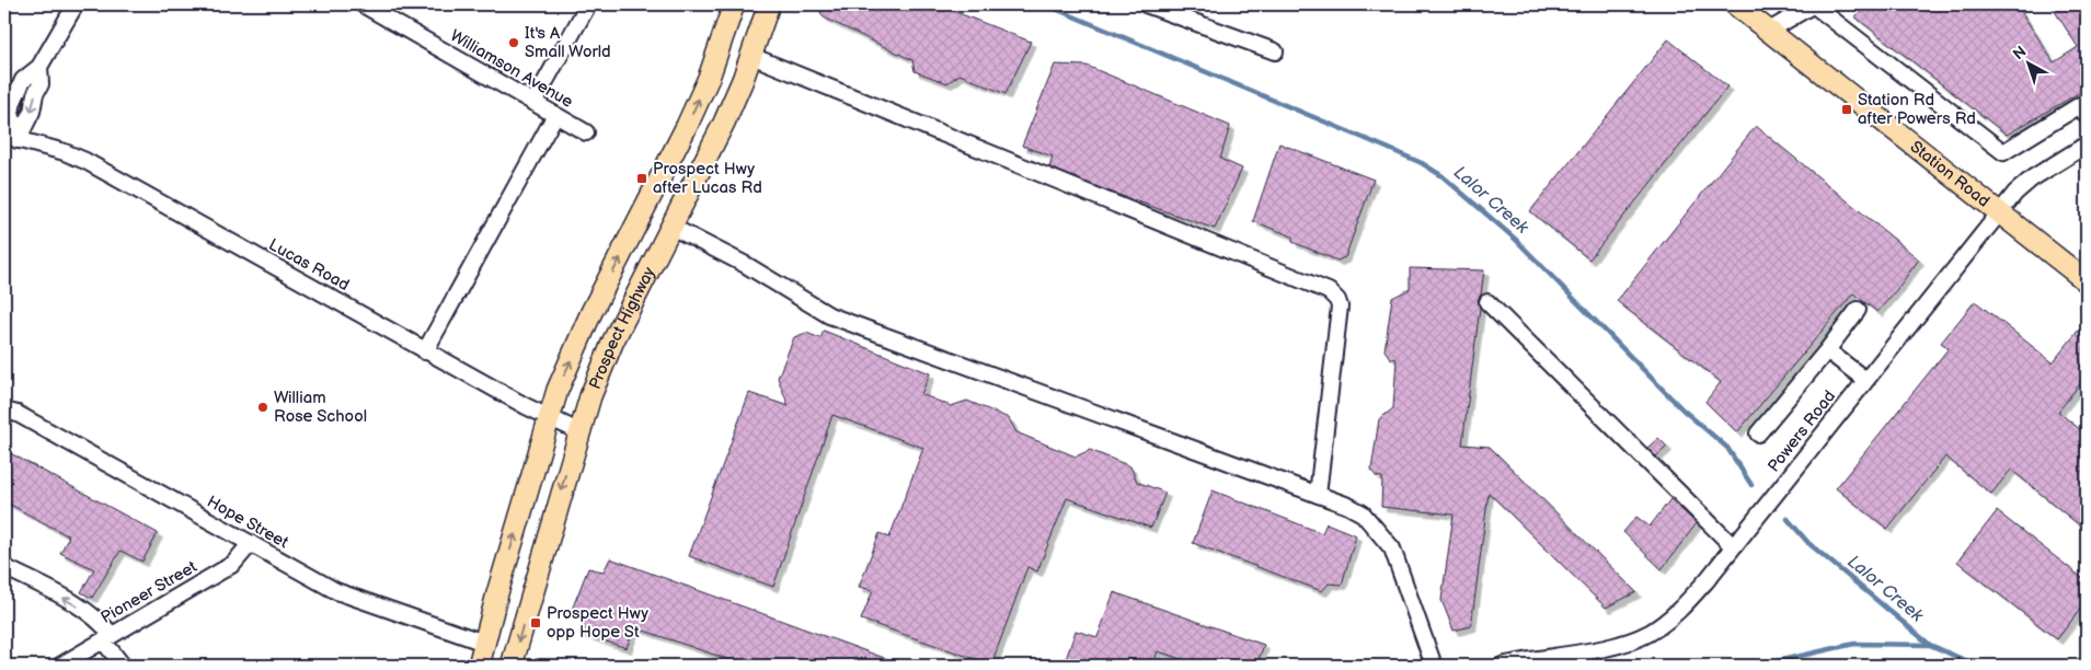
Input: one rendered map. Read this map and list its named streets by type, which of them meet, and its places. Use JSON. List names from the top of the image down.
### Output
{
  "streets": {
    "main road": ["Station Road", "Prospect Highway"],
    "street": [
      "Williamson Avenue",
      "Lucas Road",
      "Powers Road",
      "Hope Street",
      "Pioneer Street"
    ]
  },
  "crossings": [
    ["Station Road", "Powers Road"],
    ["Lucas Road", "Prospect Highway"],
    ["Prospect Highway", "Hope Street"],
    ["Hope Street", "Pioneer Street"]
  ],
  "water": ["Lalor Creek"],
  "places": {
    "other": ["It's A Small World", "William Rose School"],
    "transit": ["Station Rd after Powers Rd", "Prospect Hwy after Lucas Rd", "Prospect Hwy opp Hope St"]
  },
  "north": "top left"
}
